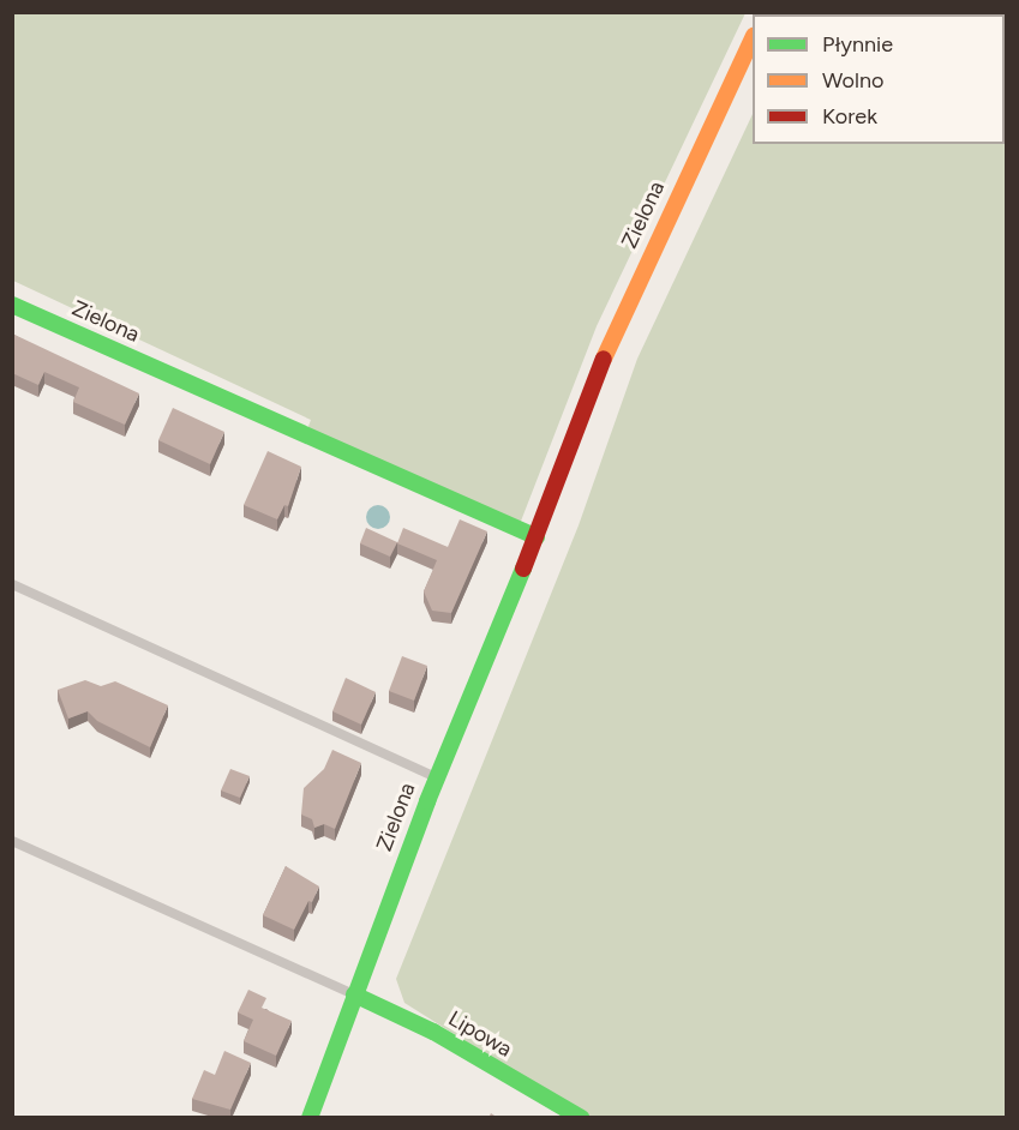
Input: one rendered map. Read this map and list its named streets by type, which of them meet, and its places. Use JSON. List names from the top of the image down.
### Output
{
  "streets": {
    "street": ["Zielona", "Lipowa"]
  },
  "crossings": [
    ["Zielona", "Lipowa"]
  ],
  "legend": ["Płynnie", "Wolno", "Korek"]
}
